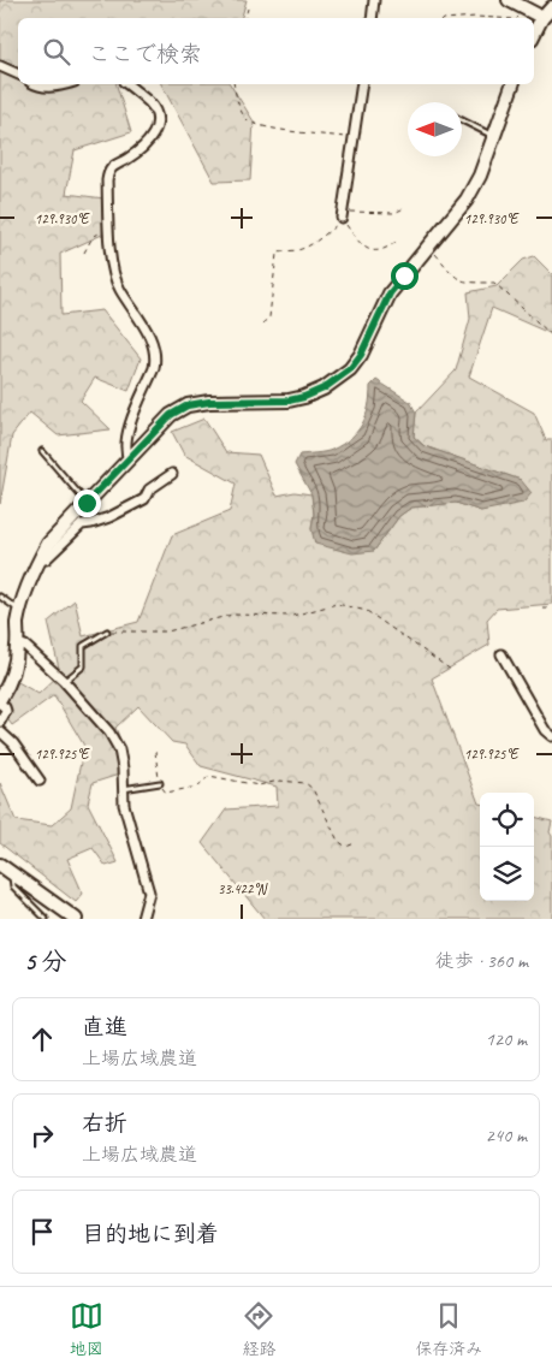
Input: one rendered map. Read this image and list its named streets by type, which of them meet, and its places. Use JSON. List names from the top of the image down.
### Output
{
  "north": "left",
  "page": {
    "search": "ここで検索",
    "heading": ["5 分", "徒歩 · 360 m"],
    "list": [
      ["直進", "上場広域農道", "120 m"],
      ["右折", "上場広域農道", "240 m"],
      "目的地に到着"
    ],
    "nav": ["地図", "経路", "保存済み"]
  },
  "coordinates": ["129.930°E", "129.925°E", "33.422°N"]
}
